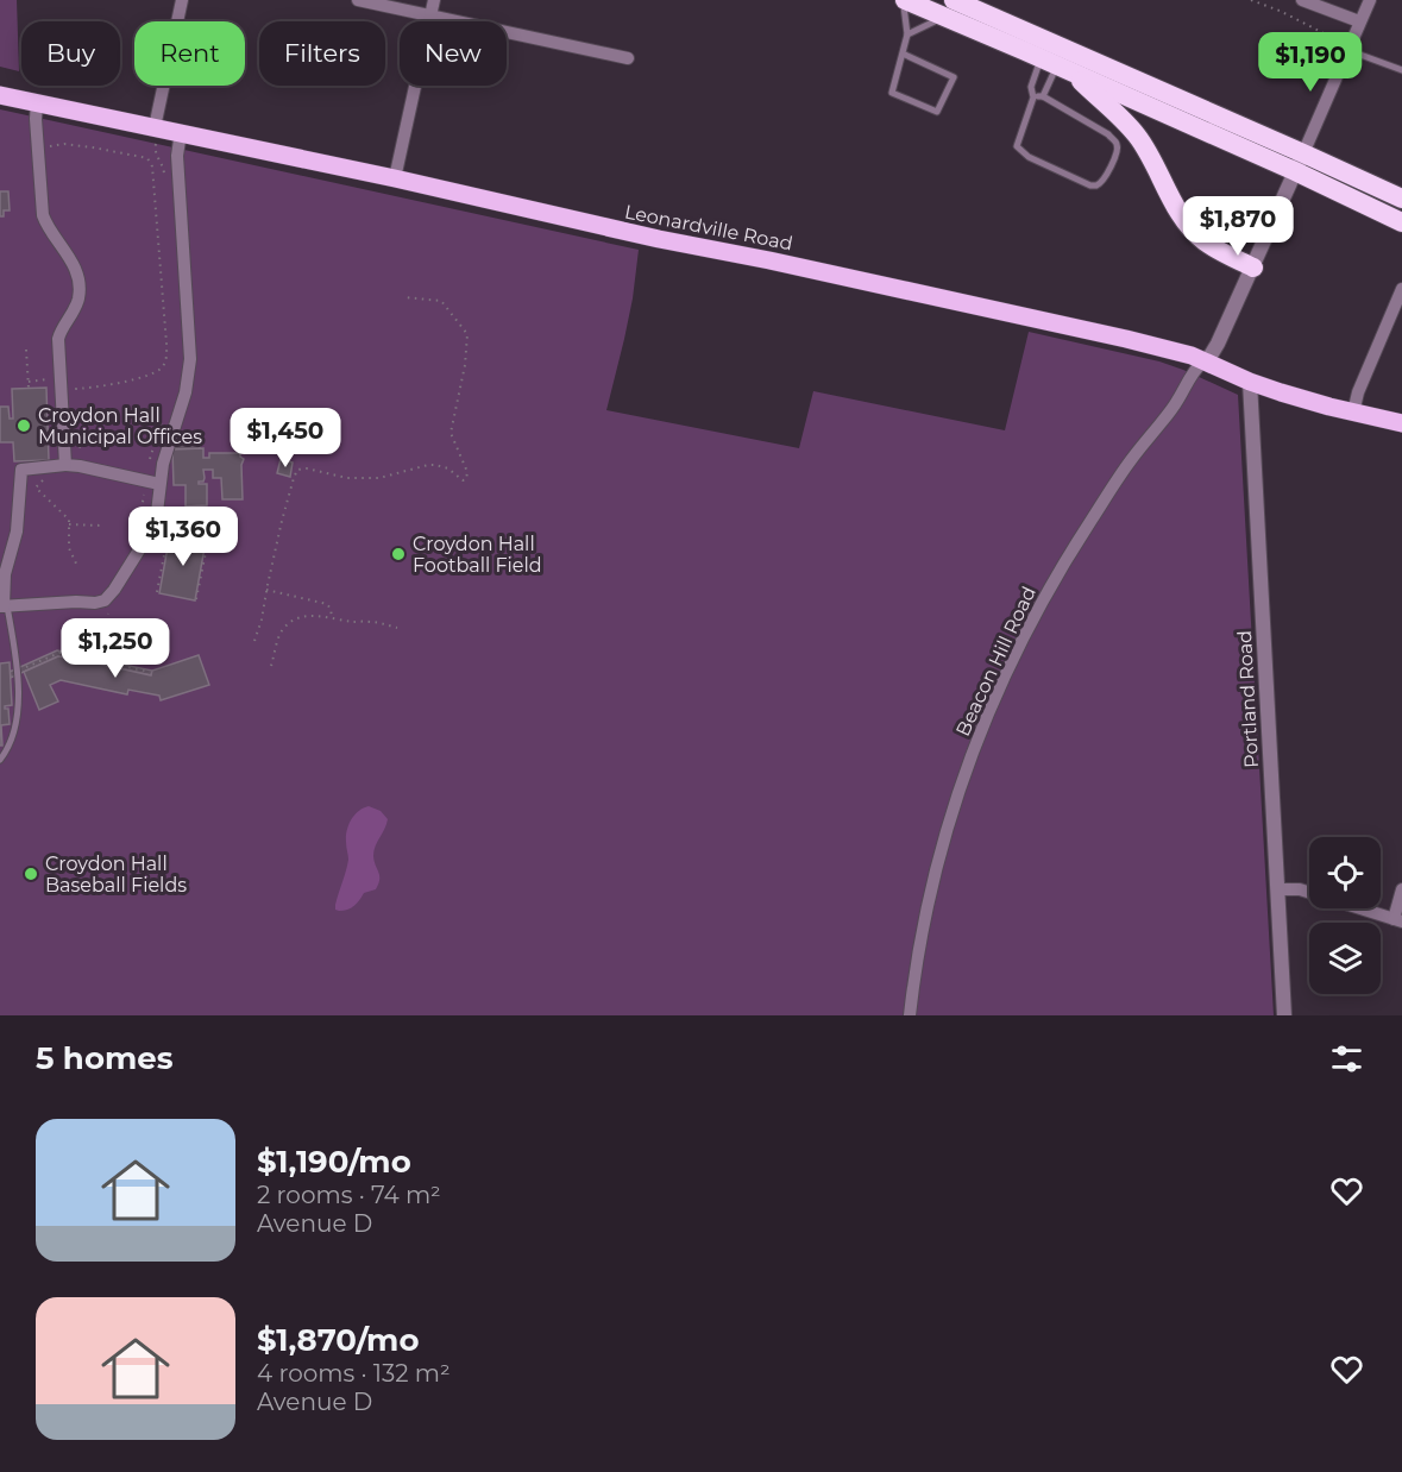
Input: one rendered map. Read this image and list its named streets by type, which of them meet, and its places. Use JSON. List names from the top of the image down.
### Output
{
  "streets": {
    "main road": ["Leonardville Road"],
    "street": ["Beacon Hill Road", "Portland Road"]
  },
  "crossings": [
    ["Leonardville Road", "Beacon Hill Road"],
    ["Leonardville Road", "Portland Road"]
  ],
  "places": ["Croydon Hall Municipal Offices", "Croydon Hall Football Field", "Croydon Hall Baseball Fields"],
  "page": {
    "chip": [
      "Buy",
      "Rent",
      "Filters",
      "New"
    ],
    "price": [
      "$1,190",
      "$1,870",
      "$1,450",
      "$1,360",
      "$1,250"
    ],
    "heading": "5 homes",
    "list": [
      {
        "name": "$1,190/mo",
        "note": "2 rooms · 74 m² · Avenue D"
      },
      {
        "name": "$1,870/mo",
        "note": "4 rooms · 132 m² · Avenue D"
      }
    ]
  }
}
